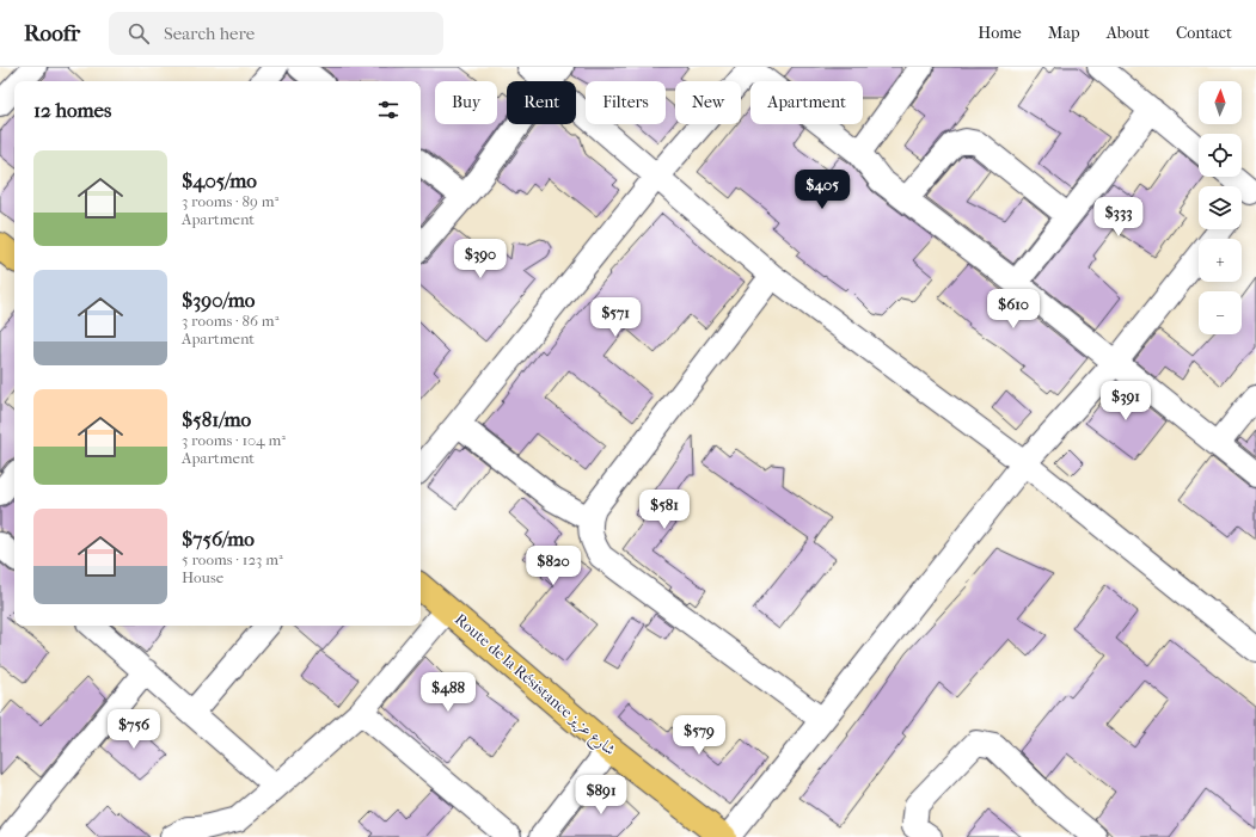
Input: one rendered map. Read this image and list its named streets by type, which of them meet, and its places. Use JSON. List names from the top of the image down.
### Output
{
  "streets": {
    "main road": ["Route de la Résistance شارع عزيز"]
  },
  "north": "top",
  "page": {
    "header": "Roofr",
    "search": "Search here",
    "nav": [
      "Home",
      "Map",
      "About",
      "Contact"
    ],
    "map_buttons": ["+", "−"],
    "chip": [
      "Buy",
      "Rent",
      "Filters",
      "New",
      "Apartment"
    ],
    "heading": "12 homes",
    "list": [
      {
        "name": "$405/mo",
        "note": "3 rooms · 89 m² · Apartment"
      },
      {
        "name": "$390/mo",
        "note": "3 rooms · 86 m² · Apartment"
      },
      {
        "name": "$581/mo",
        "note": "3 rooms · 104 m² · Apartment"
      },
      {
        "name": "$756/mo",
        "note": "5 rooms · 123 m² · House"
      }
    ],
    "price": [
      "$405",
      "$333",
      "$390",
      "$610",
      "$571",
      "$391",
      "$581",
      "$820",
      "$488",
      "$756",
      "$579",
      "$891"
    ]
  }
}
